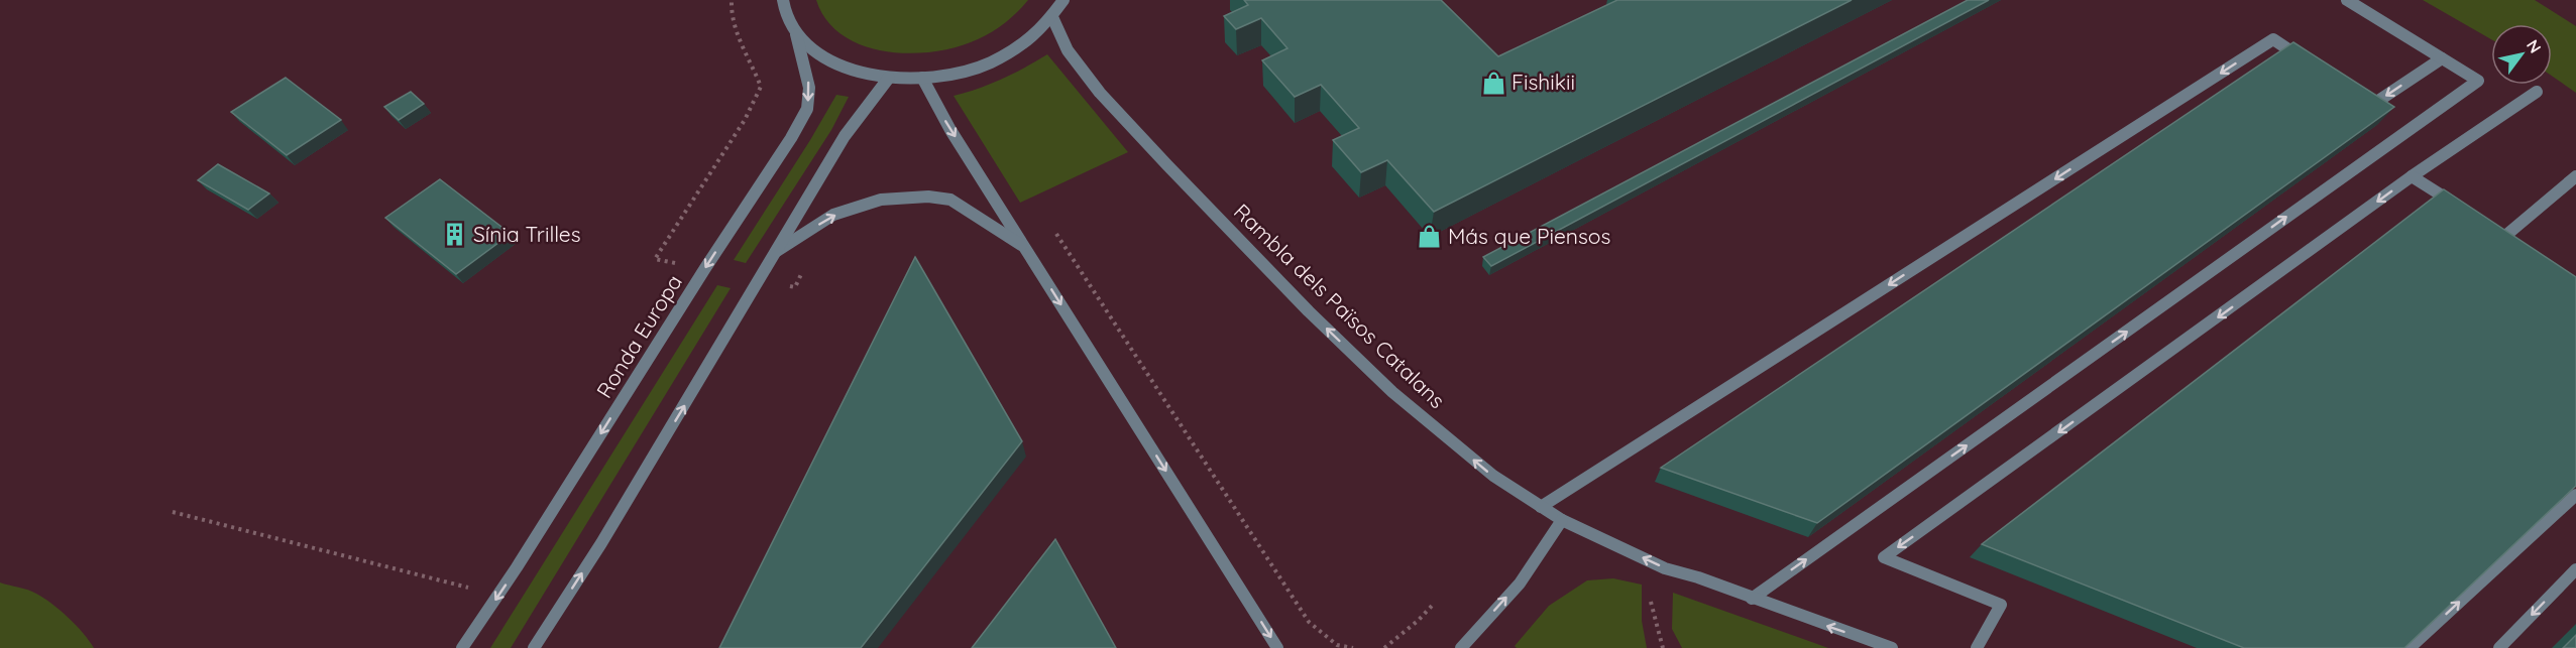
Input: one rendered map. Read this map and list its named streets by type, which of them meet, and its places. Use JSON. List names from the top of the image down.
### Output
{
  "streets": {
    "street": ["Rambla dels Països Catalans", "Ronda Europa"]
  },
  "crossings": [
    ["Rambla dels Països Catalans", "Ronda Europa"]
  ],
  "one_way": ["Rambla dels Països Catalans"],
  "places": {
    "shop": ["Fishikii", "Más que Piensos"],
    "building": ["Sínia Trilles"]
  },
  "north": "top right"
}
